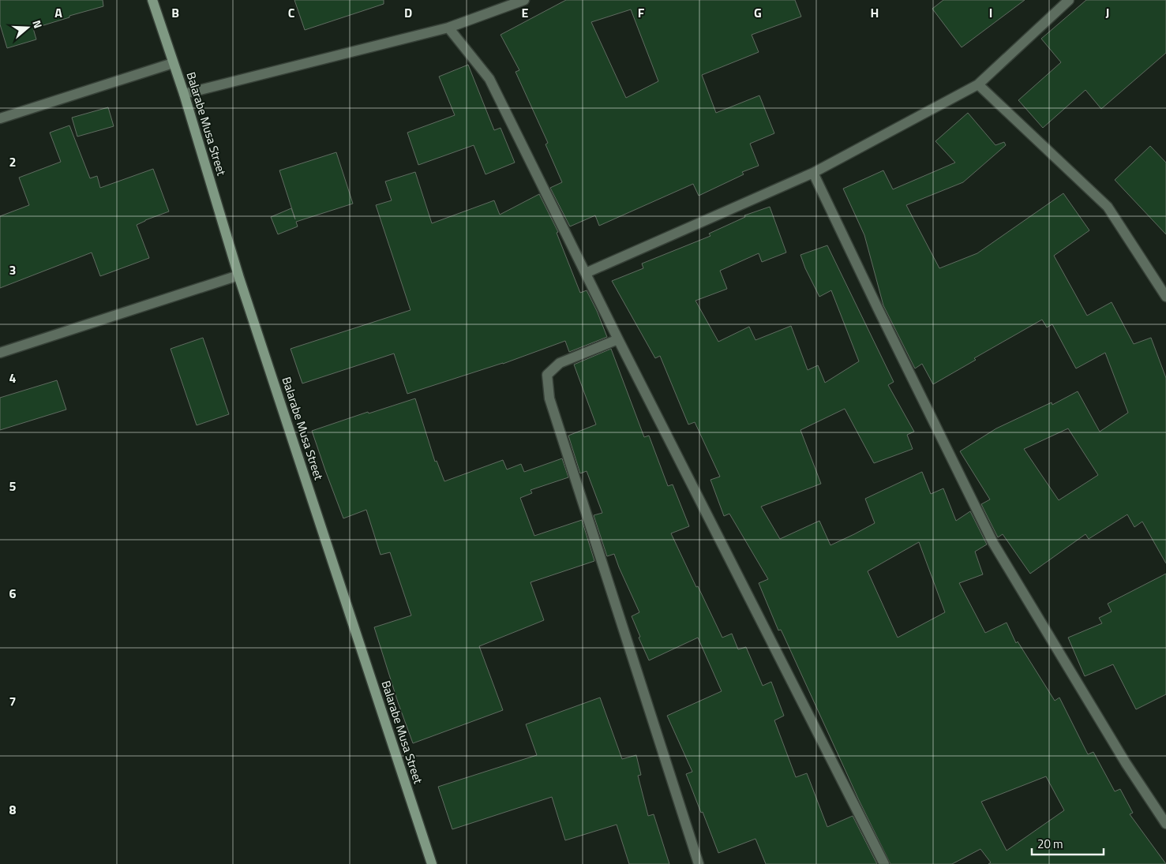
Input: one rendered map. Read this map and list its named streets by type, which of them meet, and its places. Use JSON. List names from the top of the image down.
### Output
{
  "streets": {
    "street": ["Balarabe Musa Street"]
  },
  "scale_bar": "20 m",
  "north": "right",
  "grid": {
    "columns": [
      "A",
      "B",
      "C",
      "D",
      "E",
      "F",
      "G",
      "H",
      "I",
      "J"
    ],
    "rows": [
      "2",
      "3",
      "4",
      "5",
      "6",
      "7",
      "8"
    ]
  }
}
